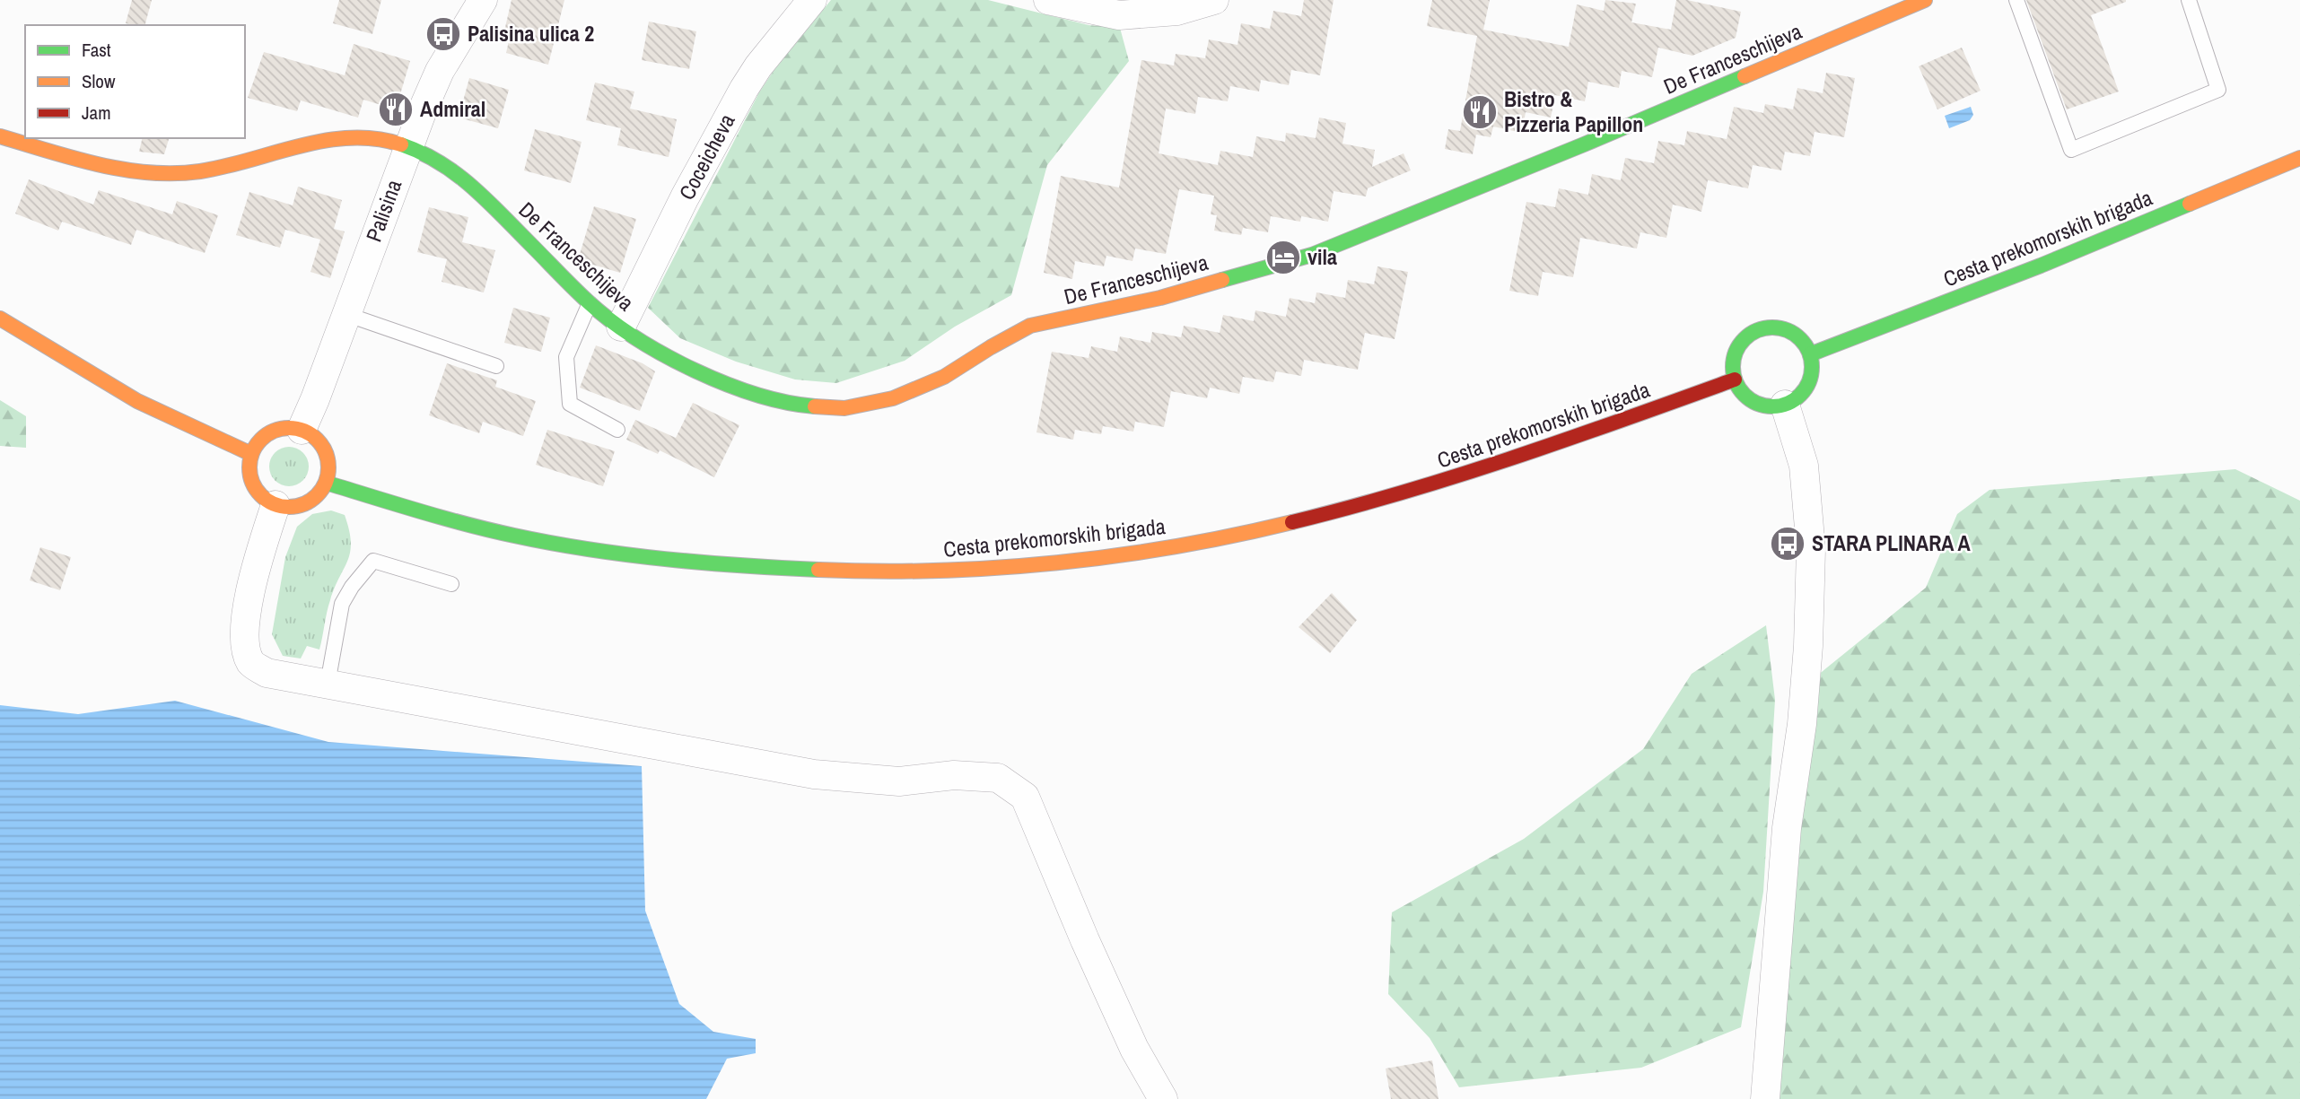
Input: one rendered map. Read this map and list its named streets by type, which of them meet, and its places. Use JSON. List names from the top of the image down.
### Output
{
  "streets": {
    "main road": ["De Franceschijeva", "Cesta prekomorskih brigada"],
    "street": ["Coceicheva", "Palisina"]
  },
  "crossings": [
    ["De Franceschijeva", "Coceicheva"],
    ["De Franceschijeva", "Palisina"],
    ["Palisina", "Cesta prekomorskih brigada"]
  ],
  "places": {
    "bus stop": ["Palisina ulica 2", "STARA PLINARA A"],
    "restaurant": ["Admiral", "Bistro & Pizzeria Papillon"],
    "hotel": ["vila"]
  },
  "legend": ["Fast", "Slow", "Jam"]
}
